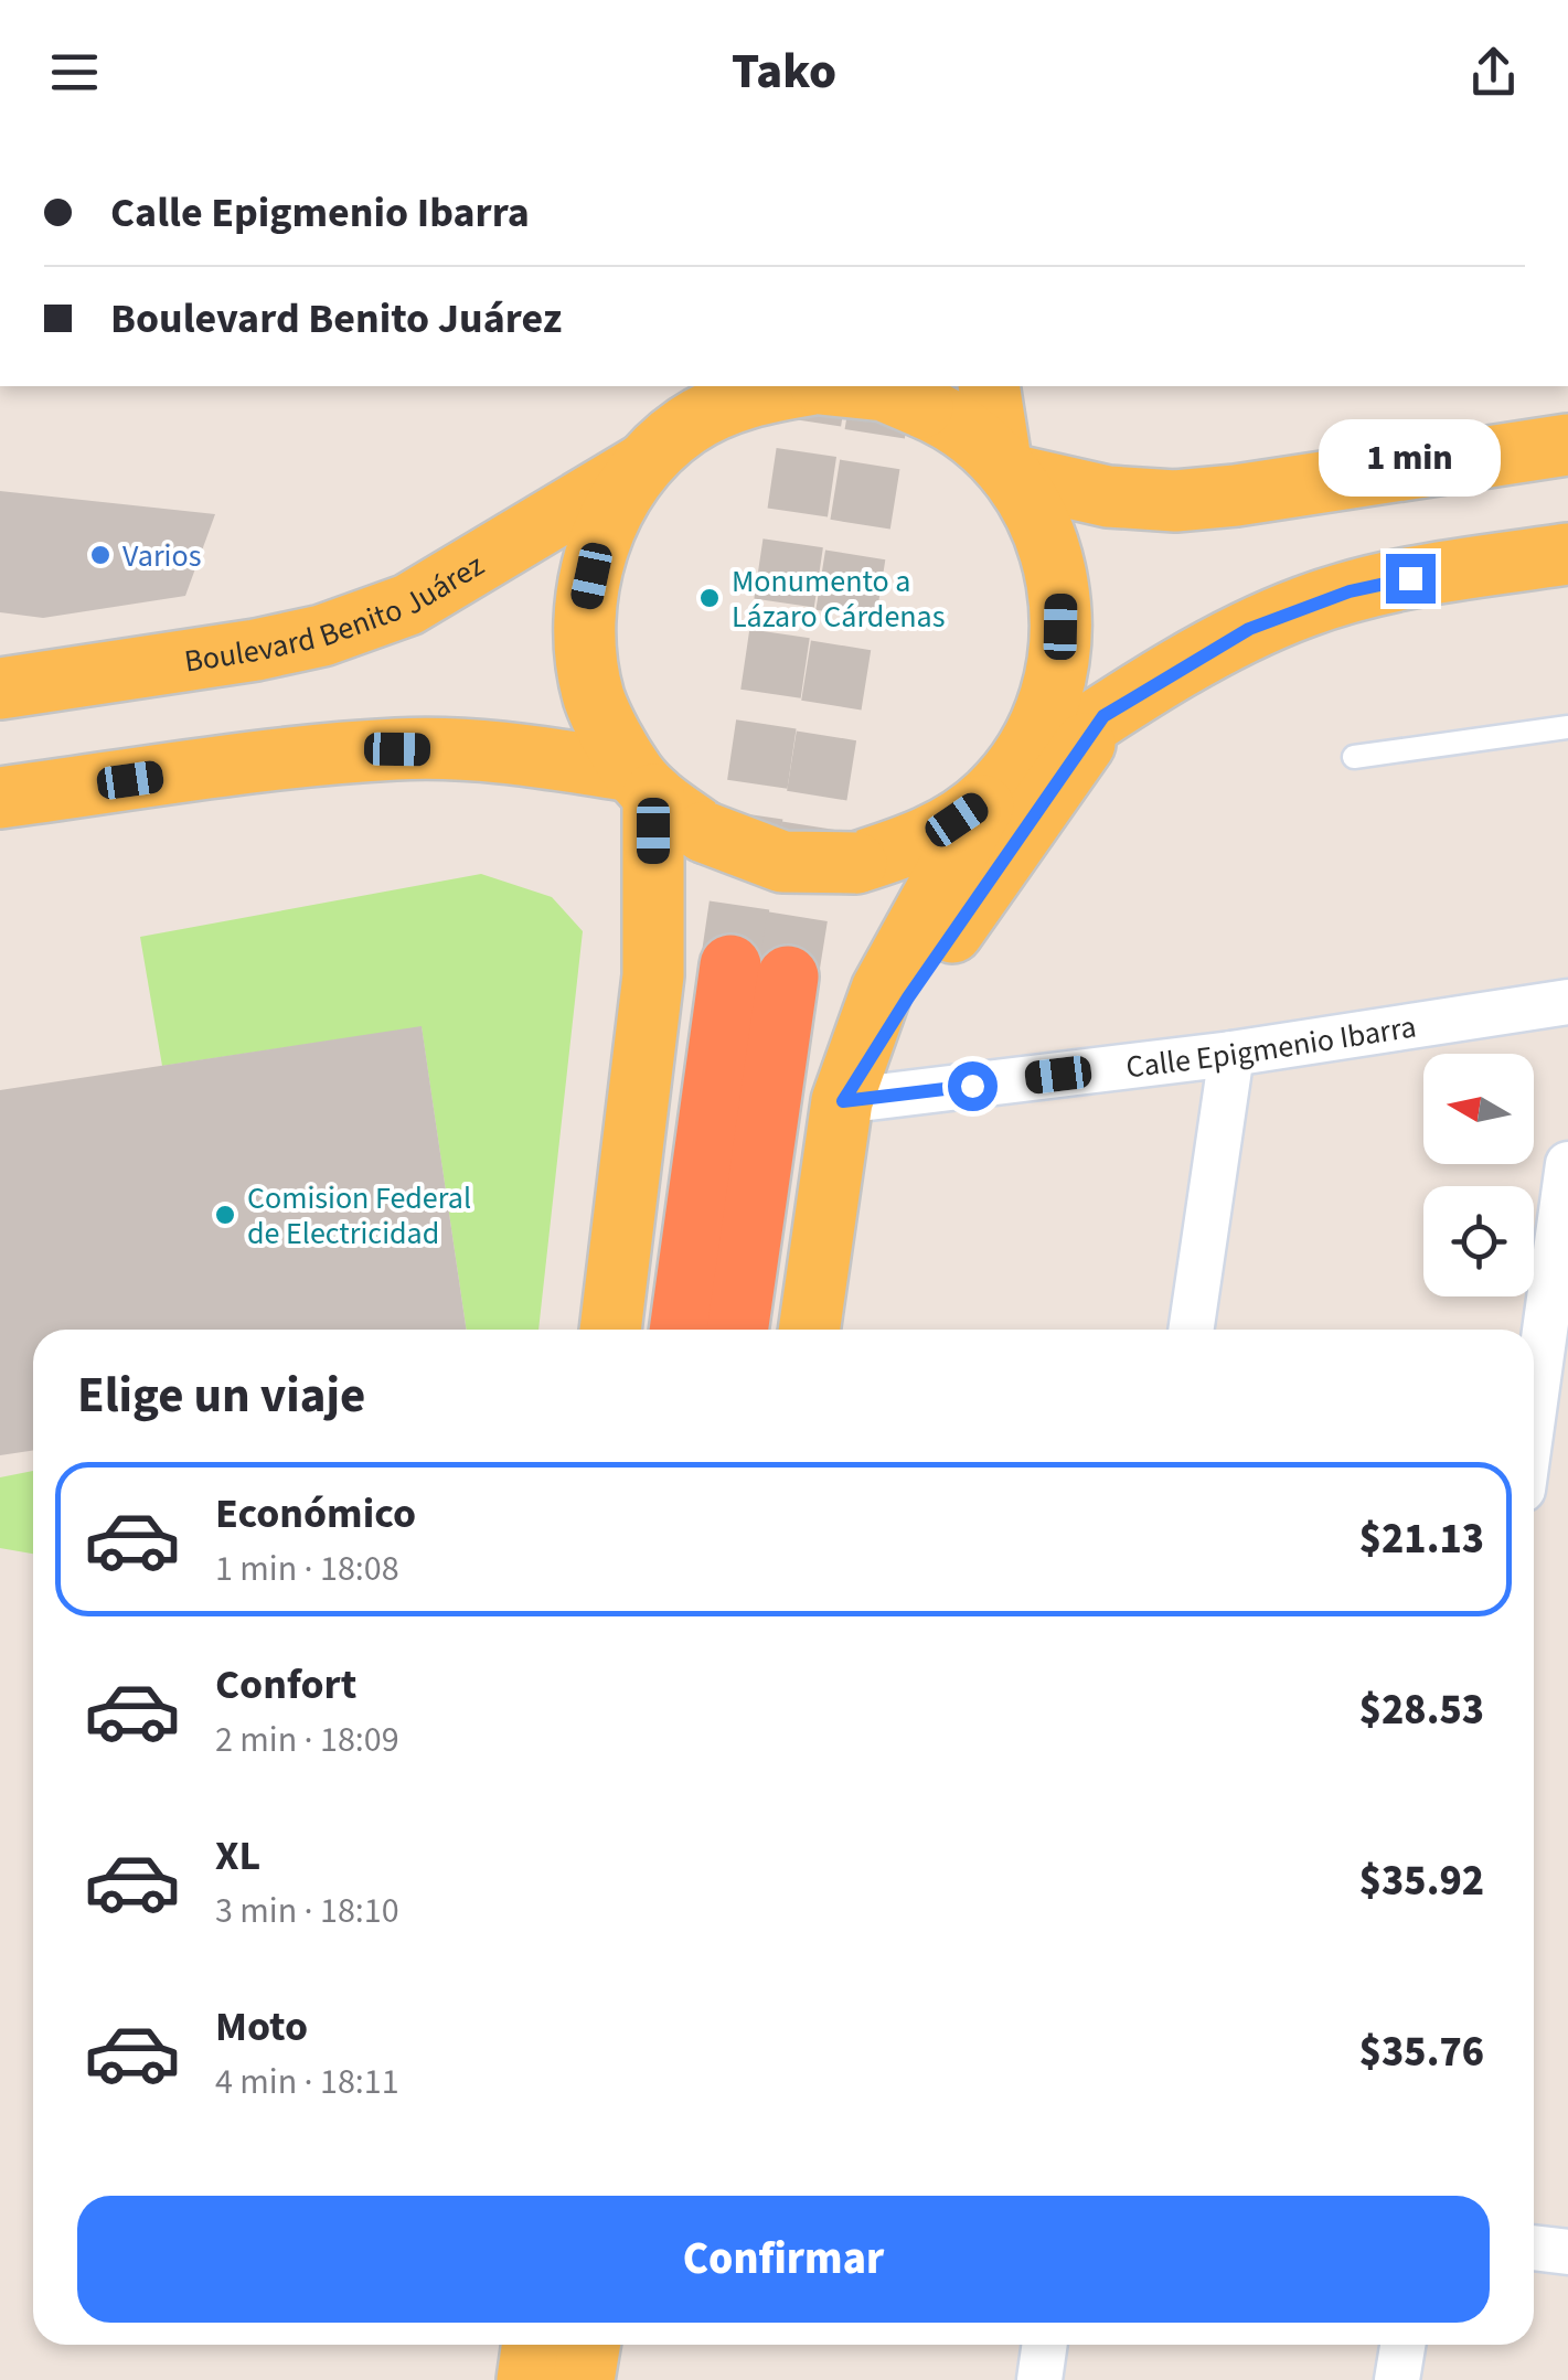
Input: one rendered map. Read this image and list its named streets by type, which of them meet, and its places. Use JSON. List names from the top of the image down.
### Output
{
  "streets": {
    "main road": ["Boulevard Benito Juárez"],
    "street": ["Calle Epigmenio Ibarra"]
  },
  "places": ["Varios", "Monumento a Lázaro Cárdenas", "Comision Federal de Electricidad"],
  "north": "left",
  "page": {
    "header": "Tako",
    "banner": ["Calle Epigmenio Ibarra", "Boulevard Benito Juárez"],
    "bubble": "1 min",
    "heading": "Elige un viaje",
    "list": [
      {
        "name": "Económico",
        "note": "1 min · 18:08",
        "value": "$21.13"
      },
      {
        "name": "Confort",
        "note": "2 min · 18:09",
        "value": "$28.53"
      },
      {
        "name": "XL",
        "note": "3 min · 18:10",
        "value": "$35.92"
      },
      {
        "name": "Moto",
        "note": "4 min · 18:11",
        "value": "$35.76"
      }
    ],
    "buttons": "Confirmar"
  }
}
